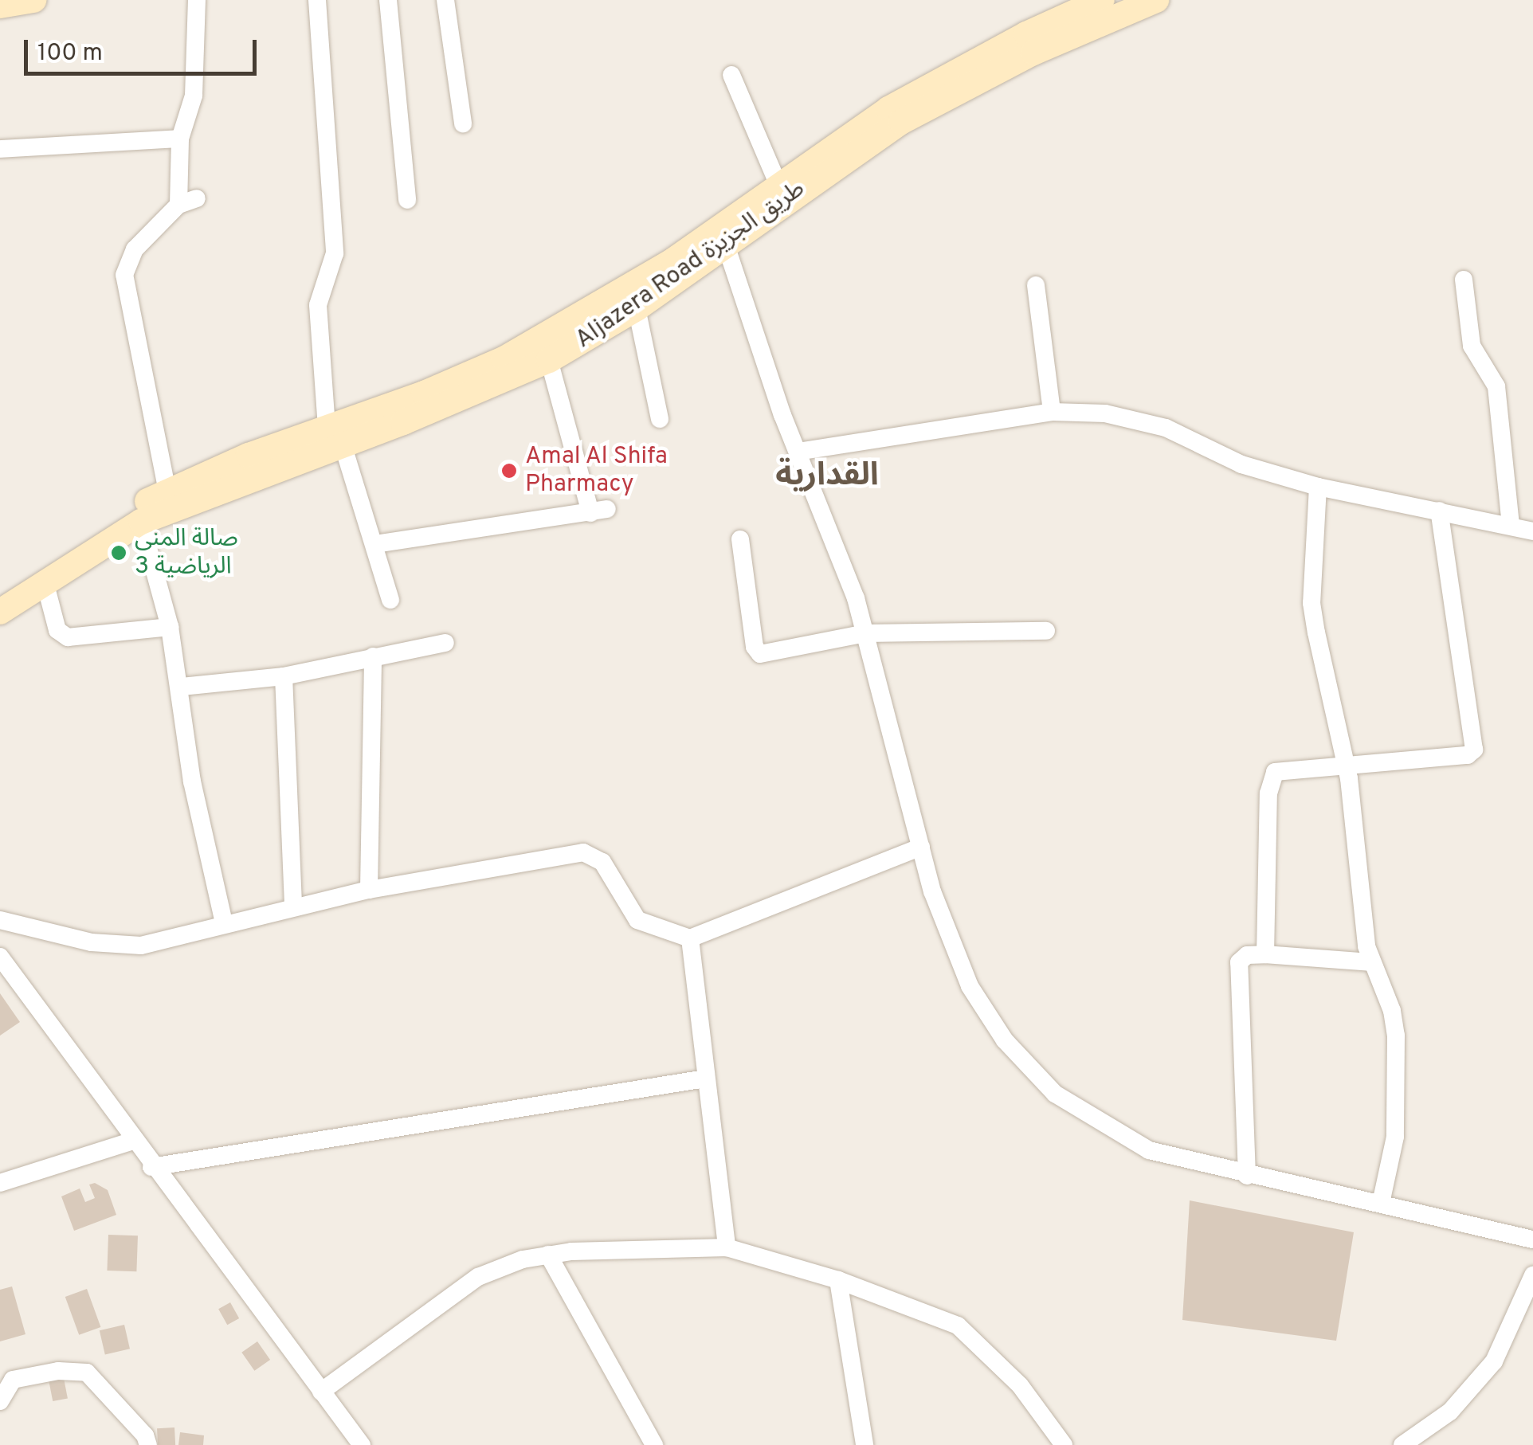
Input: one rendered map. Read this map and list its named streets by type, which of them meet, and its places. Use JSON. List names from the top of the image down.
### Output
{
  "streets": {
    "main road": ["Aljazera Road طريق الجزيزة"]
  },
  "districts": ["القدارية"],
  "places": ["Amal Al Shifa Pharmacy", "صالة المنى الرياضية 3"],
  "scale_bar": "100 m"
}
